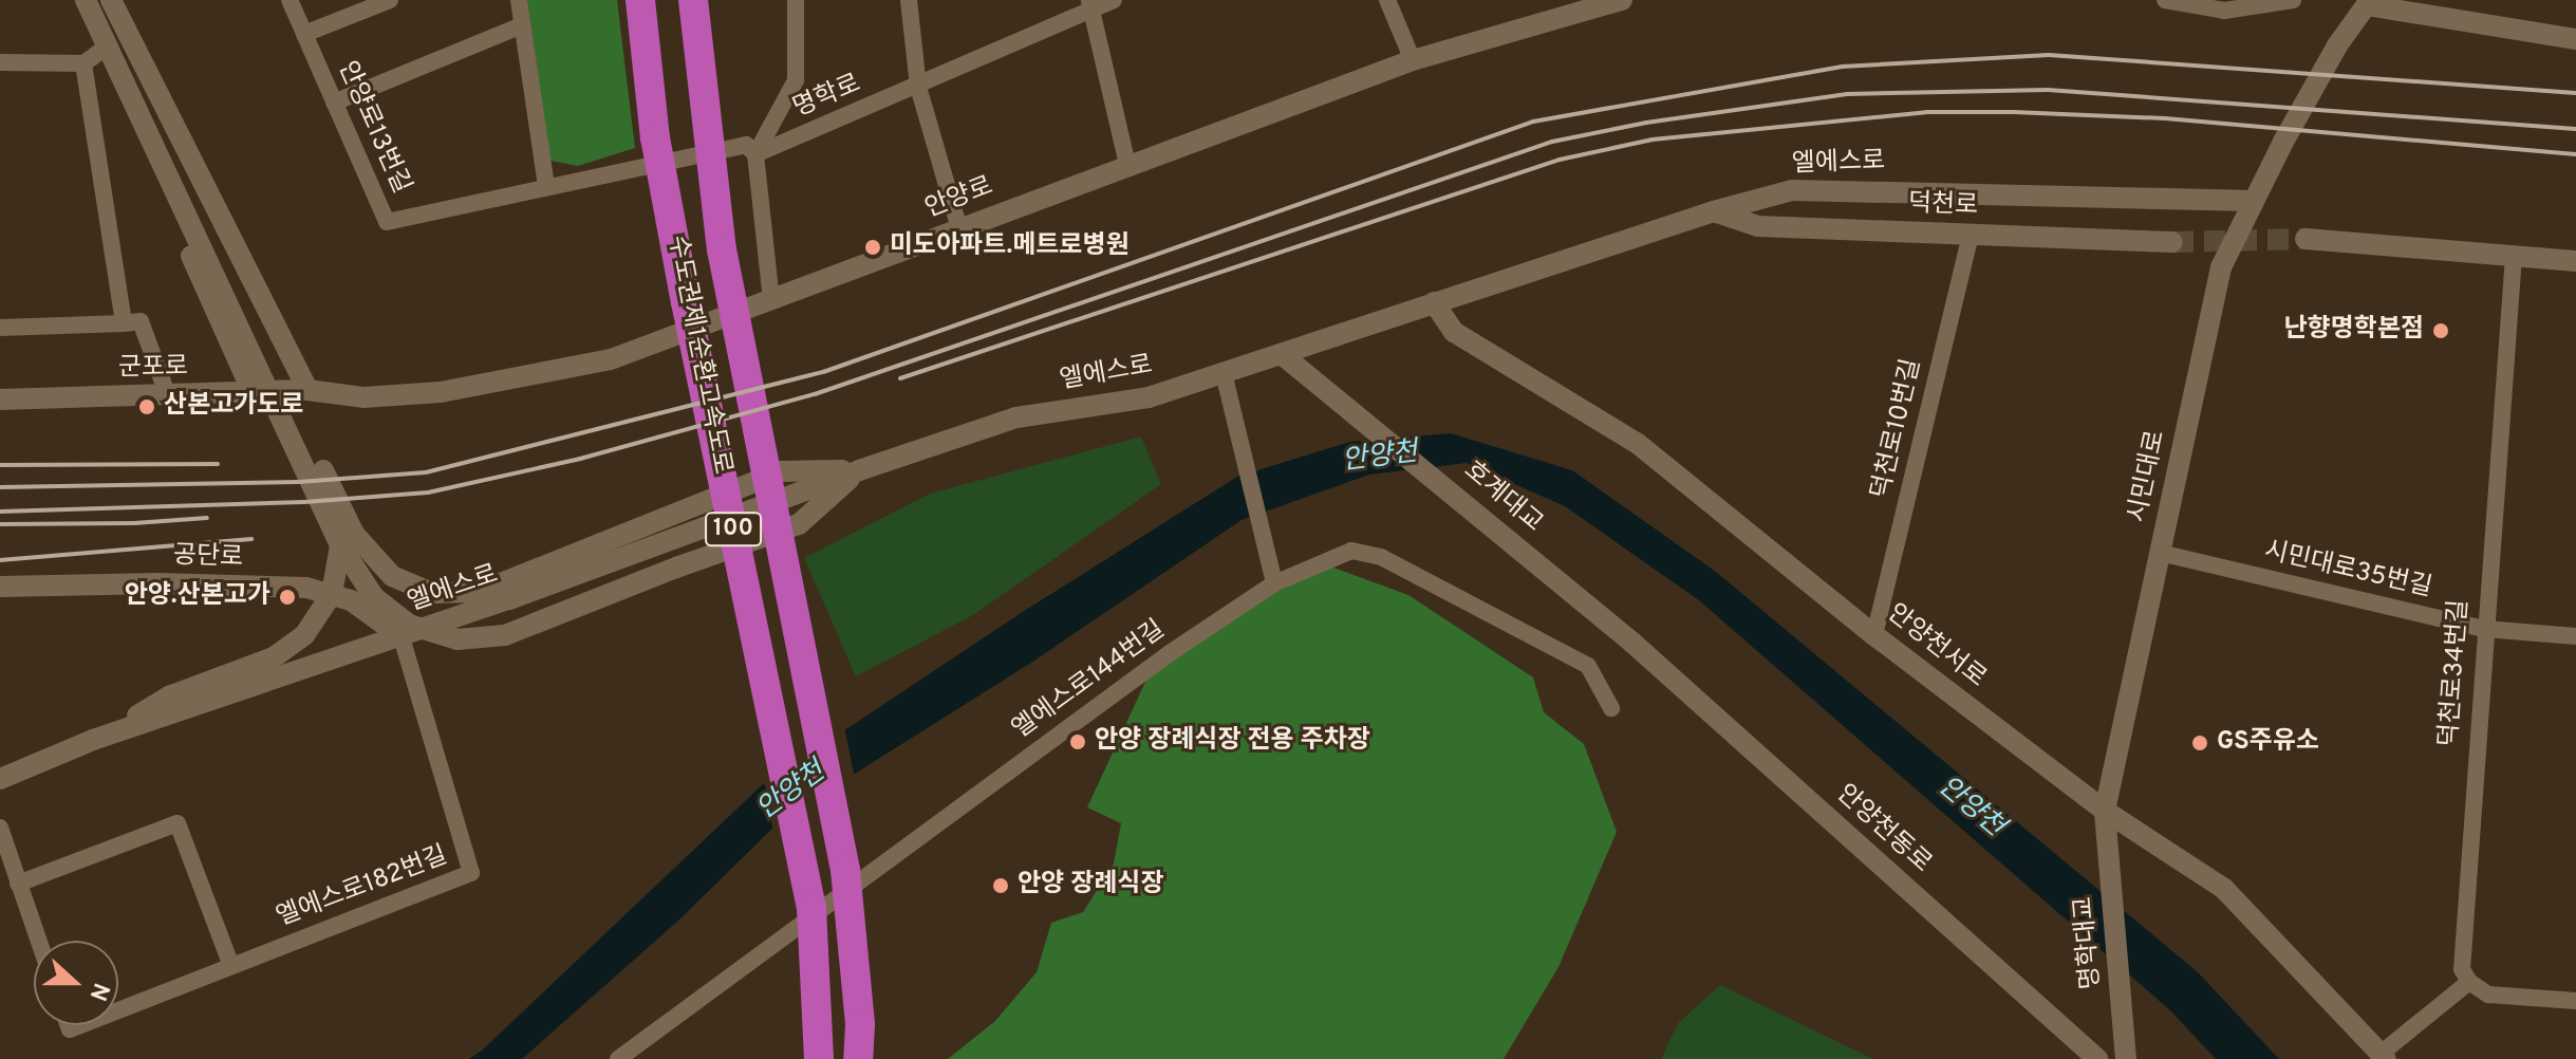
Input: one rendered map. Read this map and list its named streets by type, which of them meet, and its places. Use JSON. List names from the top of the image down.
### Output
{
  "streets": {
    "highway": ["수도권제1순환고속도로", "100"],
    "street": [
      "명학로",
      "안양로13번길",
      "엘에스로",
      "안양로",
      "덕천로",
      "군포로",
      "덕천로10번길",
      "시민대로",
      "호계대교",
      "공단로",
      "시민대로35번길",
      "안양천서로",
      "덕천로34번길",
      "엘에스로144번길",
      "안양천동로",
      "엘에스로182번길",
      "명학대교"
    ]
  },
  "crossings": [
    ["명학로", "안양로13번길"],
    ["엘에스로", "덕천로"],
    ["엘에스로", "시민대로"],
    ["엘에스로", "호계대교"],
    ["엘에스로", "공단로"],
    ["엘에스로", "안양천서로"],
    ["엘에스로", "엘에스로182번길"],
    ["안양로", "군포로"],
    ["덕천로", "덕천로10번길"],
    ["덕천로10번길", "안양천서로"],
    ["시민대로", "시민대로35번길"],
    ["시민대로", "안양천서로"],
    ["시민대로", "명학대교"],
    ["호계대교", "안양천동로"],
    ["공단로", "엘에스로182번길"],
    ["시민대로35번길", "덕천로34번길"]
  ],
  "water": ["안양천"],
  "places": [
    "미도아파트.메트로병원",
    "난향명학본점",
    "산본고가도로",
    "안양.산본고가",
    "안양 장례식장 전용 주차장",
    "GS주유소",
    "안양 장례식장"
  ],
  "north": "right"
}
